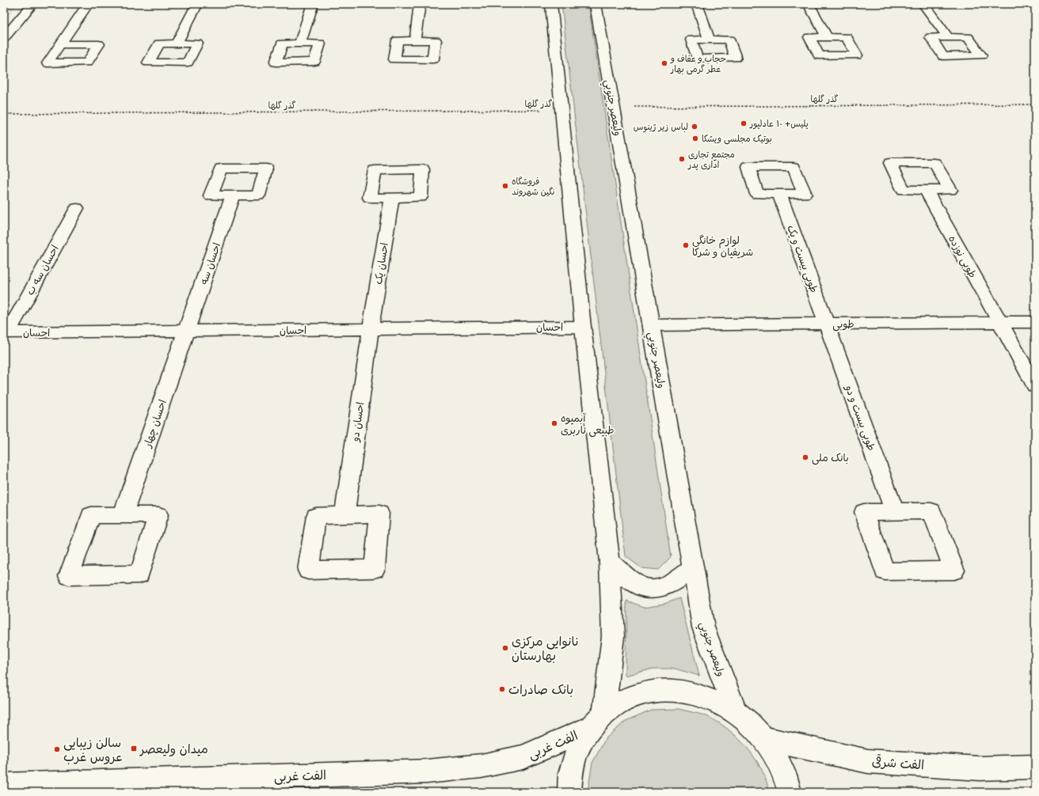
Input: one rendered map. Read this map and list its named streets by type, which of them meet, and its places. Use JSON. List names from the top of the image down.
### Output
{
  "streets": {
    "street": [
      "وليعصر جنوبي",
      "طوبی نوزده",
      "طوبی بیست و یک",
      "احسان سه",
      "احسان یک",
      "احسان سه ب",
      "طوبی",
      "احسان",
      "طوبی بیست و دو",
      "احسان دو",
      "احسان چهار",
      "الفت غربی",
      "الفت شرقی"
    ],
    "path": ["گذر گلها"]
  },
  "crossings": [
    ["گذر گلها", "وليعصر جنوبي"],
    ["وليعصر جنوبي", "طوبی"],
    ["طوبی نوزده", "طوبی"],
    ["طوبی بیست و یک", "طوبی"],
    ["طوبی بیست و یک", "طوبی بیست و دو"],
    ["احسان سه", "احسان"],
    ["احسان سه", "احسان چهار"],
    ["احسان یک", "احسان"],
    ["احسان یک", "احسان دو"],
    ["احسان سه ب", "احسان"],
    ["طوبی", "طوبی بیست و دو"],
    ["احسان", "احسان دو"],
    ["احسان", "احسان چهار"]
  ],
  "places": {
    "other": [
      "حجاب و عفاف و عطر گرمی بهار",
      "پلیس+ ۱۰ عادلپور",
      "لباس زیر ژینوس",
      "بوتیک مجلسی ویشکا",
      "مجتمع تجاری اداری پدر",
      "فروشگاه نگین شهروند",
      "لوازم خانگی شریفیان و شرکا",
      "آبمیوه طبیعی ناربری",
      "بانک ملی",
      "نانوایی مرکزی بهارستان",
      "بانک صادرات",
      "سالن زیبایی عروس غرب"
    ],
    "transit": ["میدان ولیعصر"]
  }
}
